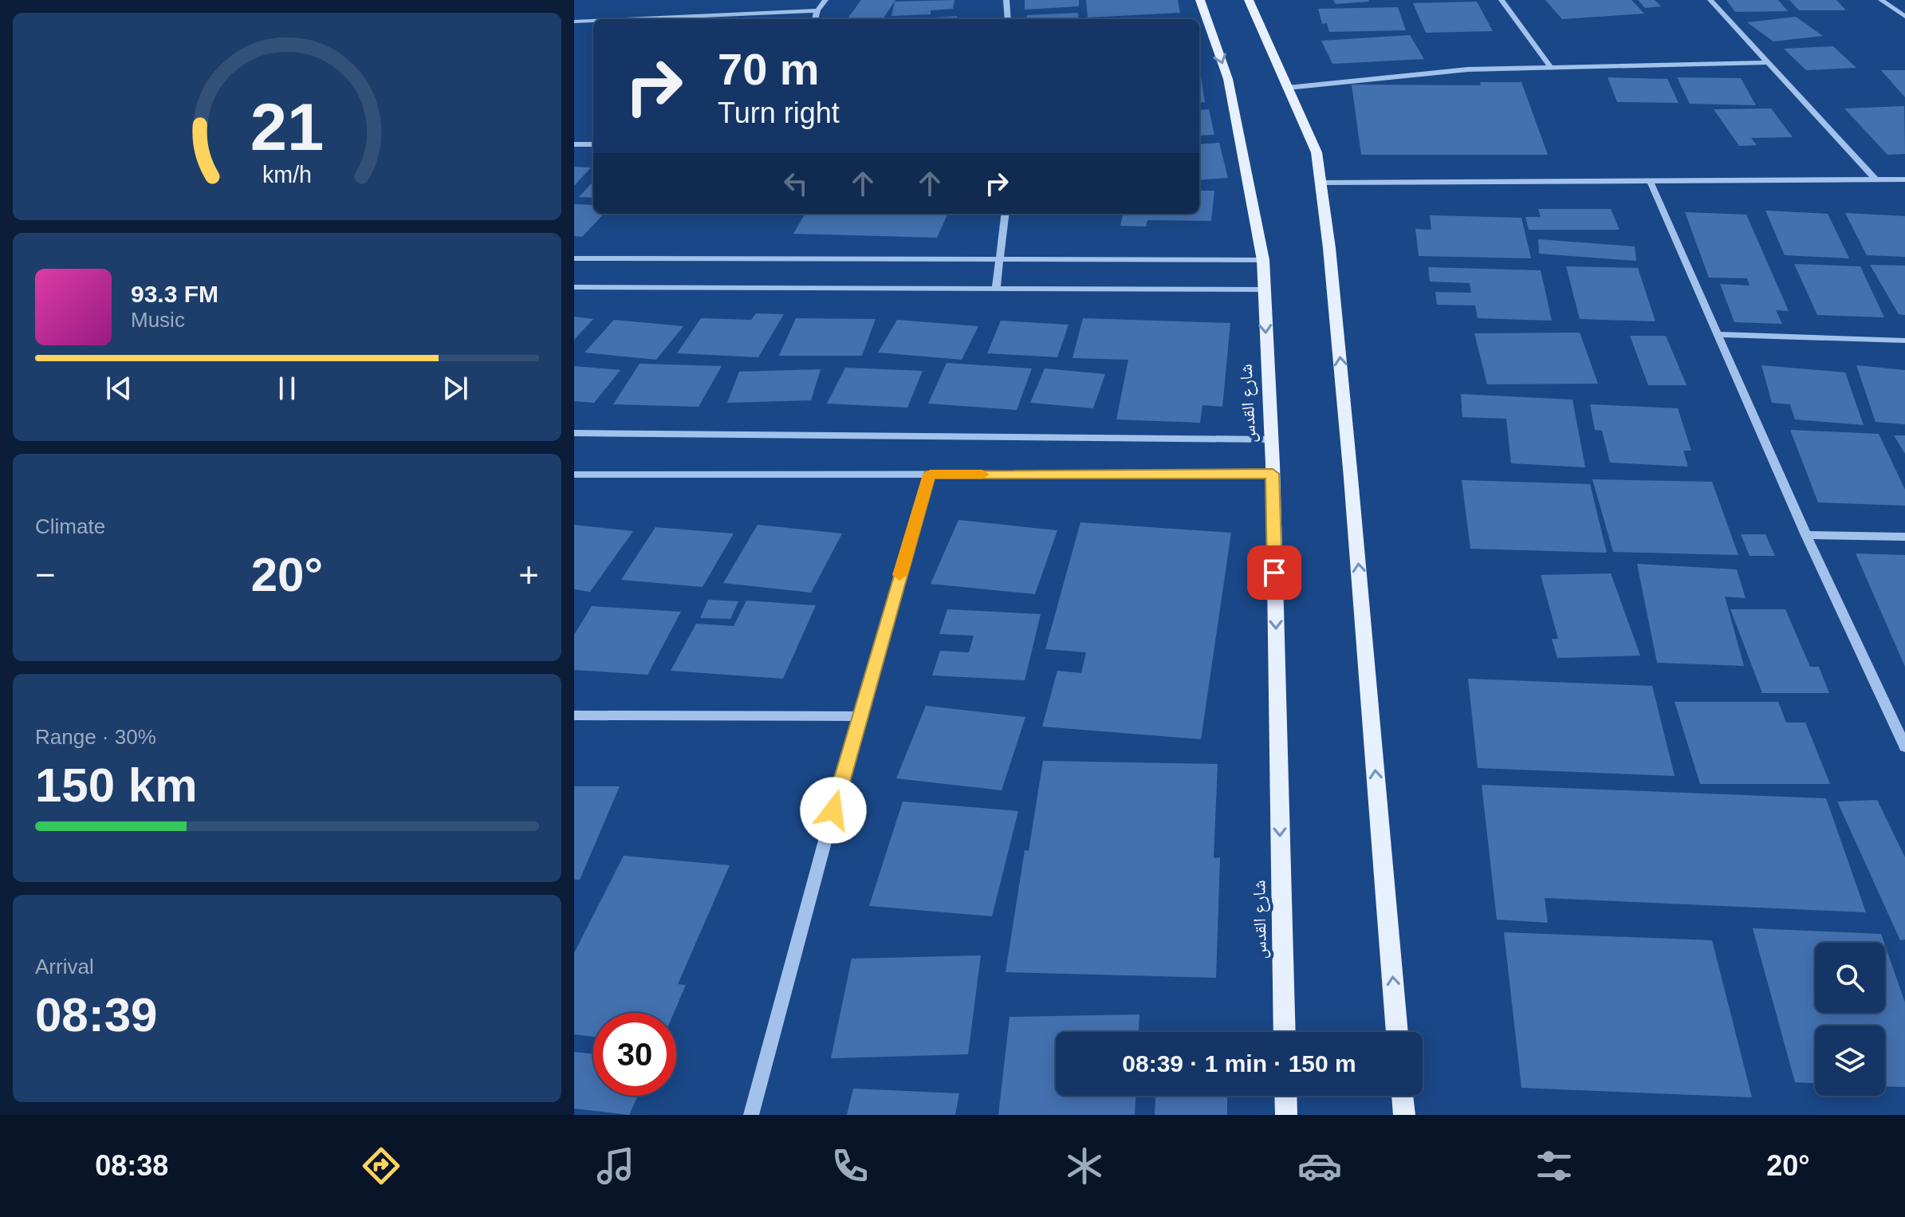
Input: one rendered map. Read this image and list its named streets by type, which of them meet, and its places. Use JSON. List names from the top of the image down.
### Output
{
  "streets": {
    "main road": ["شارع القدس"]
  },
  "page": {
    "turn": ["70 m", "Turn right"],
    "song": ["93.3 FM", "Music"],
    "tile": [
      "Climate",
      ["Range · 30%", "150 km"],
      ["Arrival", "08:39"]
    ],
    "heat": ["−", "20°", "+"],
    "limit": "30",
    "trip": "08:39 · 1 min · 150 m",
    "tabs": ["08:38", "20°"],
    "gauge": ["21", "km/h"]
  }
}
